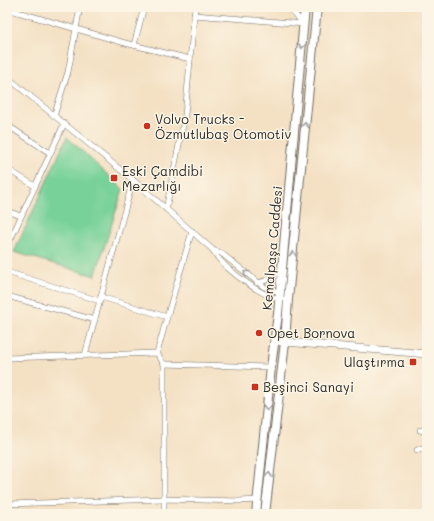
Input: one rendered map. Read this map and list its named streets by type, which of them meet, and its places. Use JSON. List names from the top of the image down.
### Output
{
  "streets": {
    "main road": ["Kemalpaşa Caddesi"]
  },
  "places": {
    "other": ["Volvo Trucks - Özmutlubaş Otomotiv", "Opet Bornova"],
    "transit": ["Eski Çamdibi Mezarlığı", "Ulaştırma", "Beşinci Sanayi"]
  }
}
